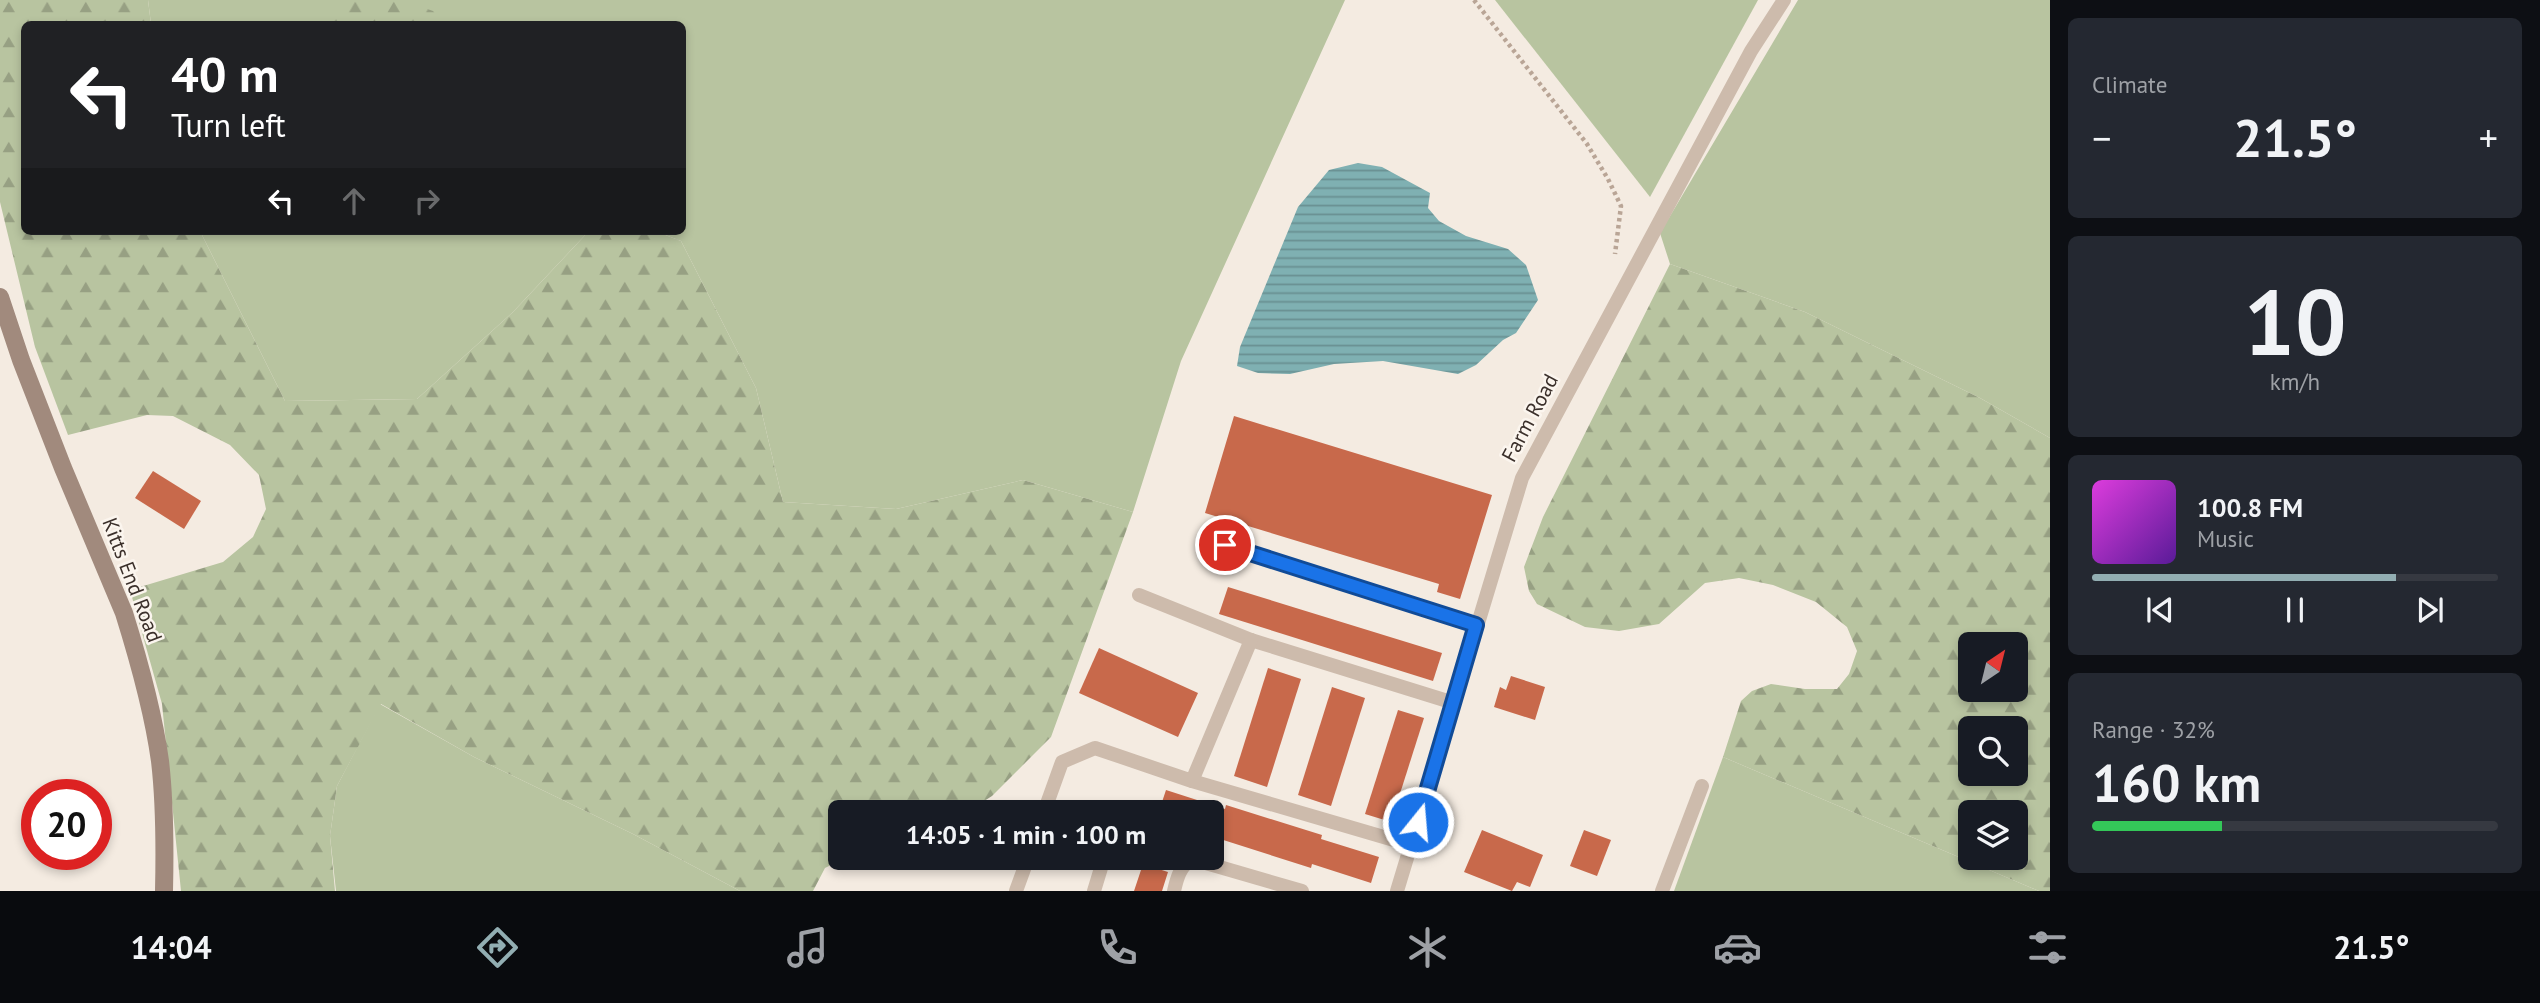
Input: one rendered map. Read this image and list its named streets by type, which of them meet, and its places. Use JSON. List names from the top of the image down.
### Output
{
  "streets": {
    "street": ["Kitts End Road"],
    "lane": ["Farm Road"]
  },
  "north": "top right",
  "page": {
    "tile": [
      "Climate",
      ["10", "km/h"],
      ["Range · 32%", "160 km"]
    ],
    "turn": ["40 m", "Turn left"],
    "heat": ["−", "21.5°", "+"],
    "song": ["100.8 FM", "Music"],
    "limit": "20",
    "trip": "14:05 · 1 min · 100 m",
    "tabs": ["14:04", "21.5°"]
  }
}
